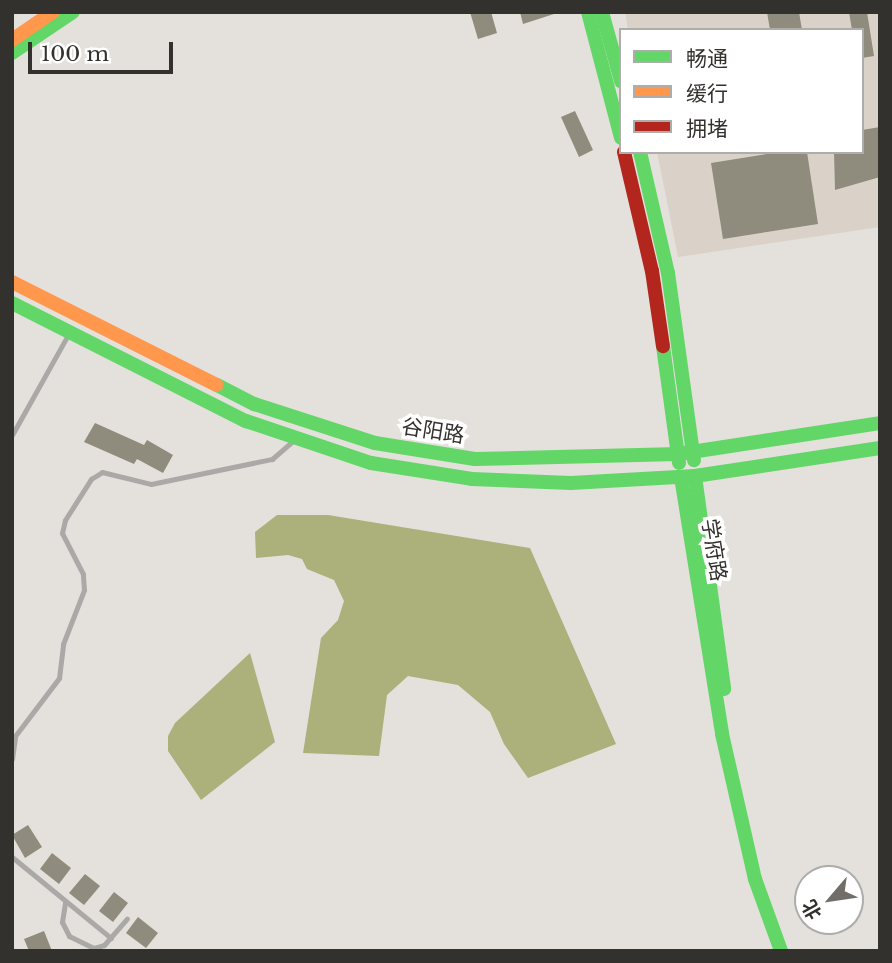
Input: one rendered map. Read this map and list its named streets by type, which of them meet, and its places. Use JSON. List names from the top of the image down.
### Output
{
  "streets": {
    "main road": ["谷阳路", "学府路"]
  },
  "crossings": [
    ["谷阳路", "学府路"]
  ],
  "legend": ["畅通", "缓行", "拥堵"],
  "scale_bar": "100 m",
  "north": "bottom left"
}
